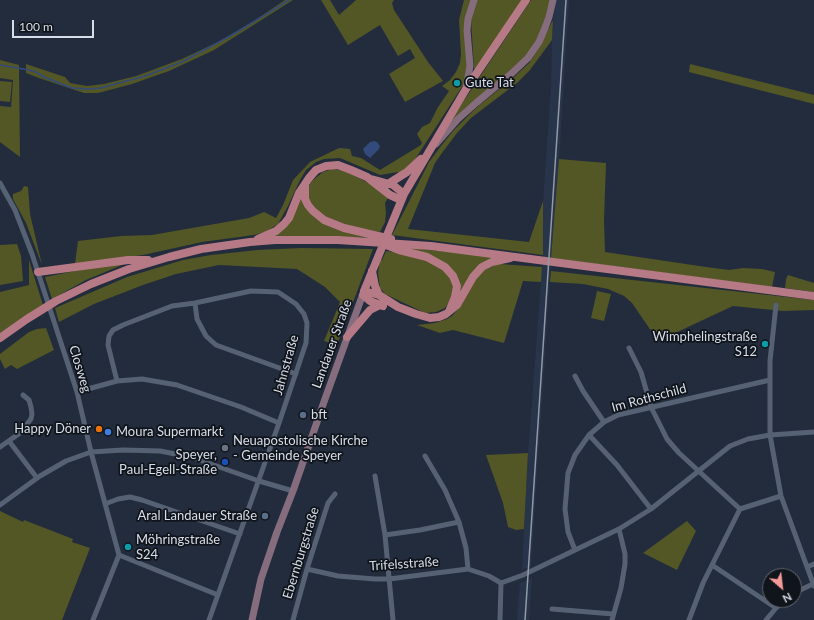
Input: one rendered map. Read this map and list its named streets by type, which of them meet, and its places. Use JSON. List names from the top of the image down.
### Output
{
  "streets": {
    "main road": ["Landauer Straße"],
    "street": [
      "Jahnstraße",
      "Closweg",
      "Im Rothschild",
      "Ebernburgstraße",
      "Trifelsstraße"
    ]
  },
  "crossings": [
    ["Ebernburgstraße", "Trifelsstraße"]
  ],
  "places": [
    "Gute Tat",
    "Wimphelingstraße S12",
    "bft",
    "Happy Döner",
    "Moura Supermarkt",
    "Neuapostolische Kirche - Gemeinde Speyer",
    "Speyer, Paul-Egell-Straße",
    "Aral Landauer Straße",
    "Möhringstraße S24"
  ],
  "scale_bar": "100 m",
  "north": "bottom right"
}
